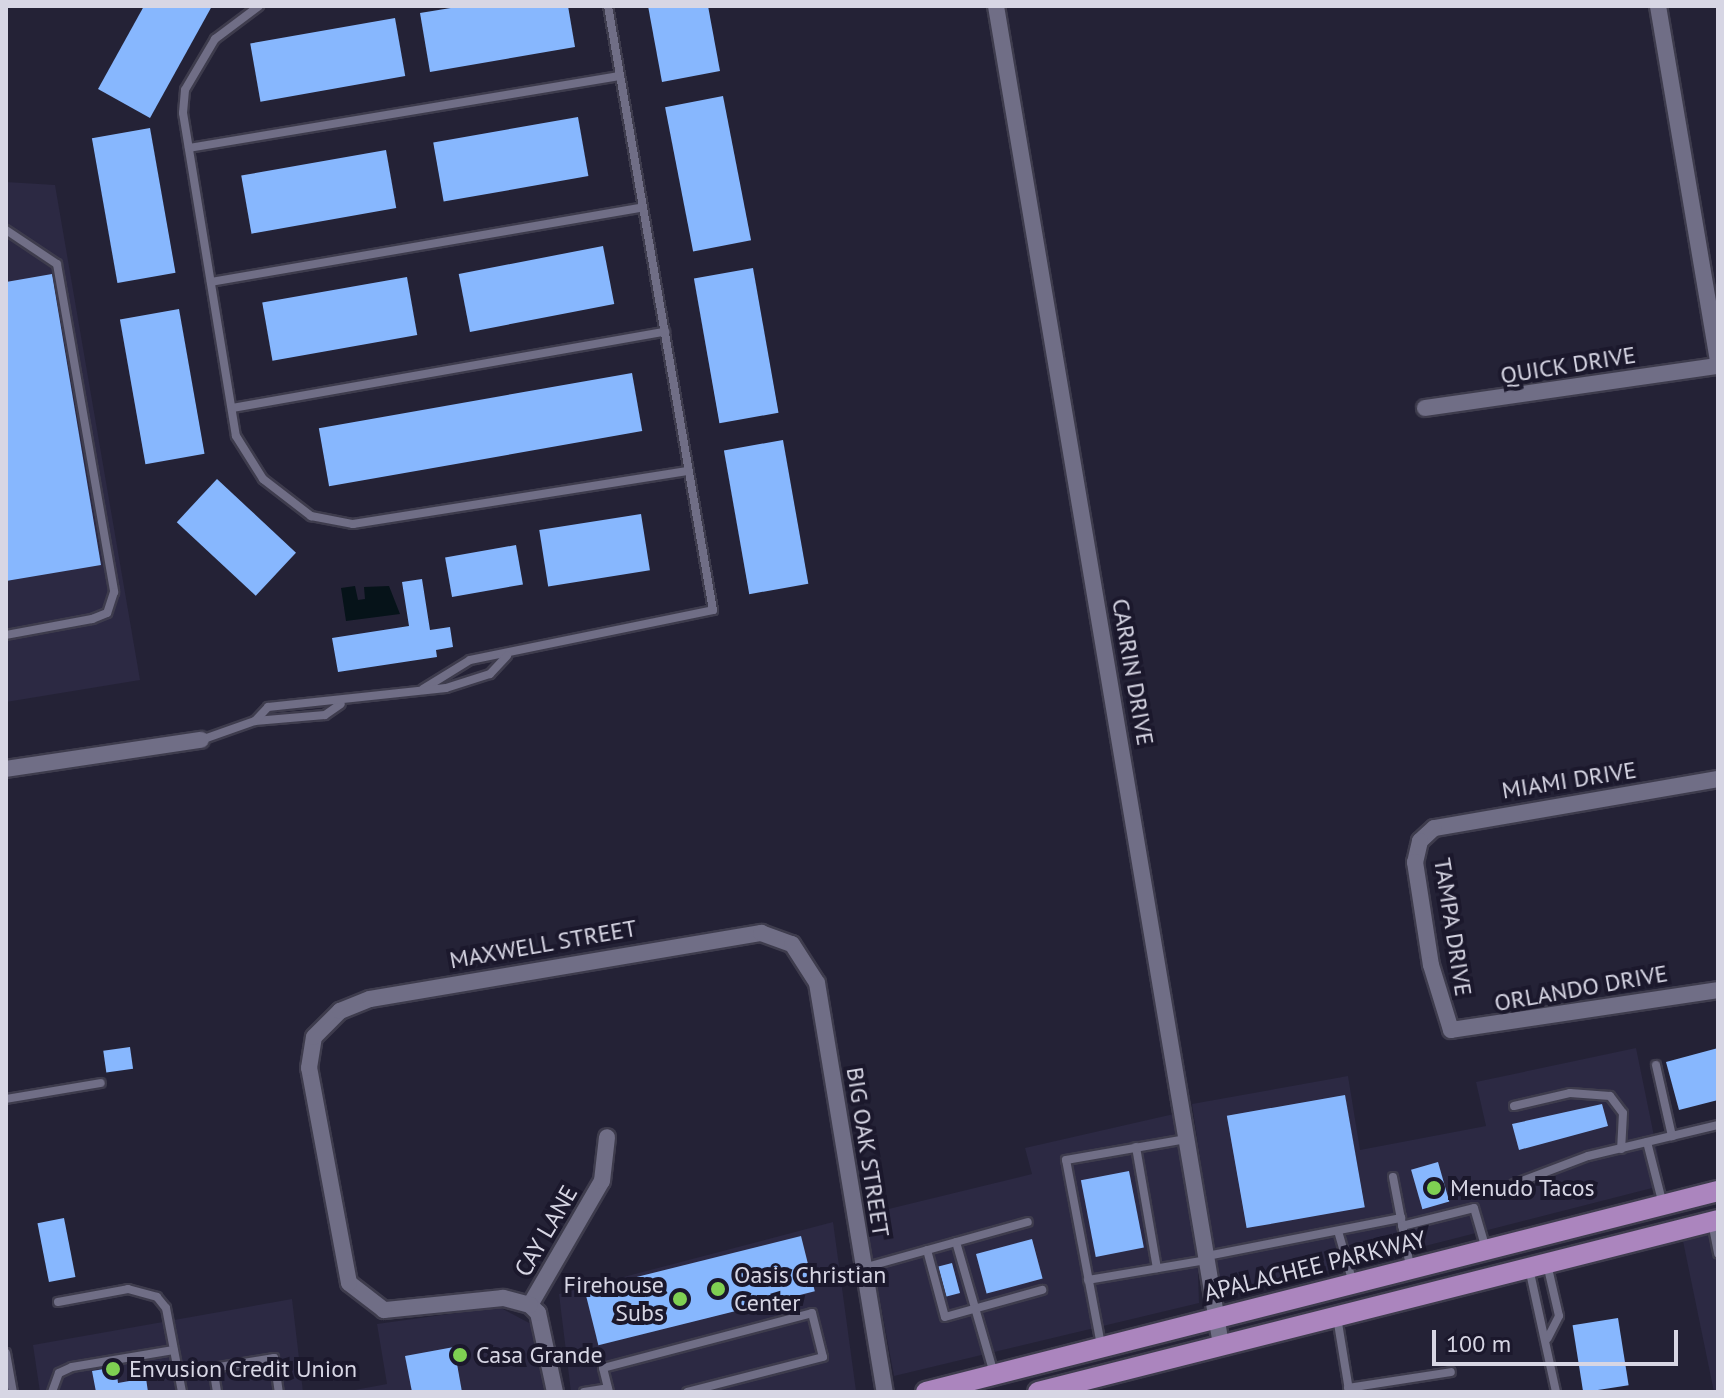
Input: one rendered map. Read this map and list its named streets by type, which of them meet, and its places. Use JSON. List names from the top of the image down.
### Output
{
  "streets": {
    "main road": ["APALACHEE PARKWAY"],
    "street": [
      "QUICK DRIVE",
      "CARRIN DRIVE",
      "MIAMI DRIVE",
      "TAMPA DRIVE",
      "MAXWELL STREET",
      "ORLANDO DRIVE",
      "BIG OAK STREET",
      "CAY LANE"
    ]
  },
  "crossings": [
    ["CARRIN DRIVE", "APALACHEE PARKWAY"],
    ["MIAMI DRIVE", "TAMPA DRIVE"],
    ["TAMPA DRIVE", "ORLANDO DRIVE"],
    ["MAXWELL STREET", "BIG OAK STREET"],
    ["MAXWELL STREET", "CAY LANE"]
  ],
  "places": [
    "Menudo Tacos",
    "Oasis Christian Center",
    "Firehouse Subs",
    "Casa Grande",
    "Envusion Credit Union"
  ],
  "scale_bar": "100 m"
}
